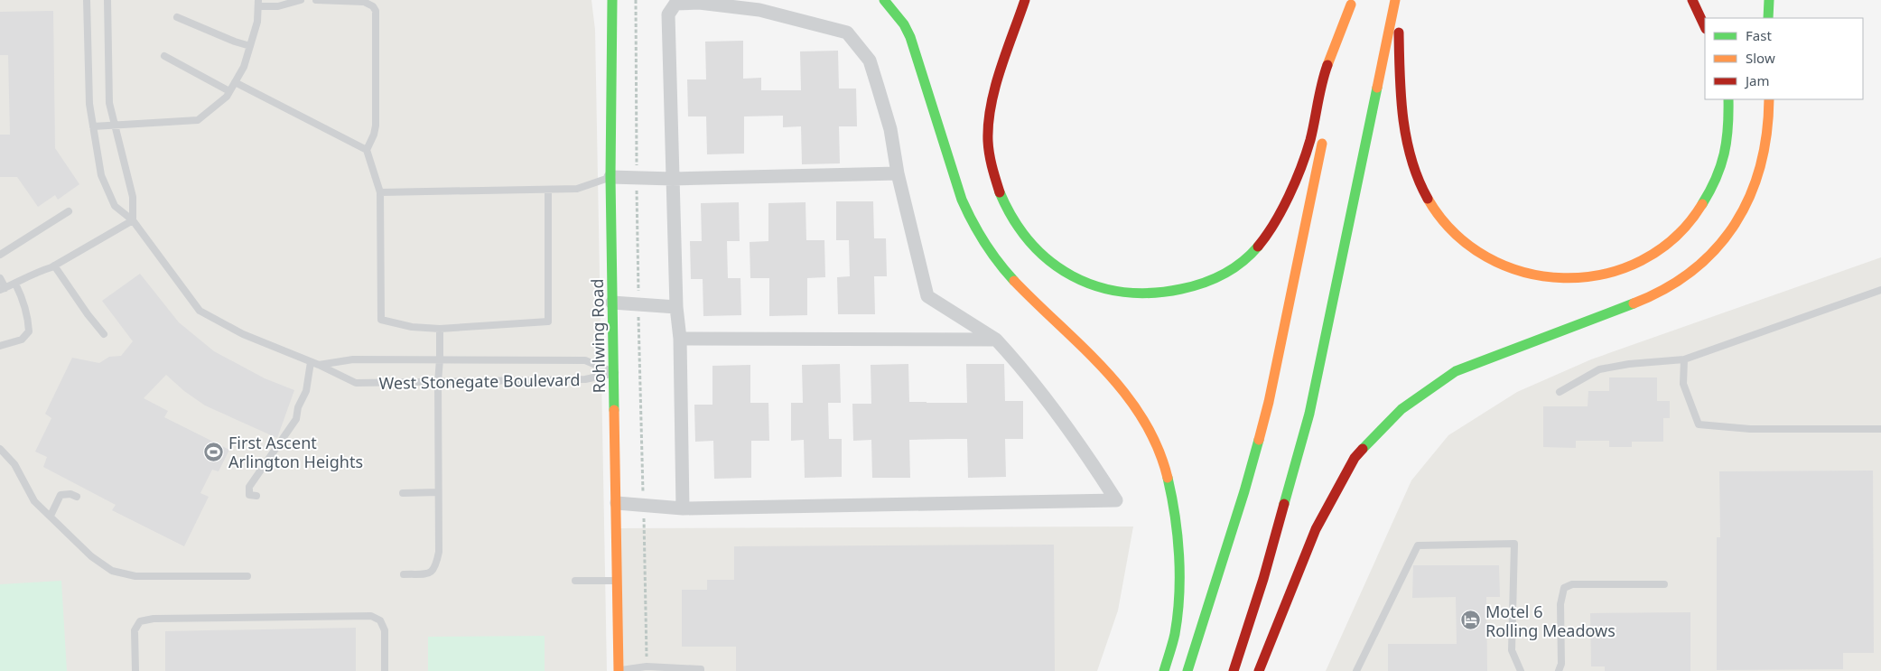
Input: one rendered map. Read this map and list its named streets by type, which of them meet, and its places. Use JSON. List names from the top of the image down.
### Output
{
  "streets": {
    "main road": ["Rohlwing Road"],
    "lane": ["West Stonegate Boulevard"]
  },
  "crossings": [
    ["Rohlwing Road", "West Stonegate Boulevard"]
  ],
  "places": {
    "sports": ["First Ascent Arlington Heights"],
    "hotel": ["Motel 6 Rolling Meadows"]
  },
  "legend": ["Fast", "Slow", "Jam"]
}
